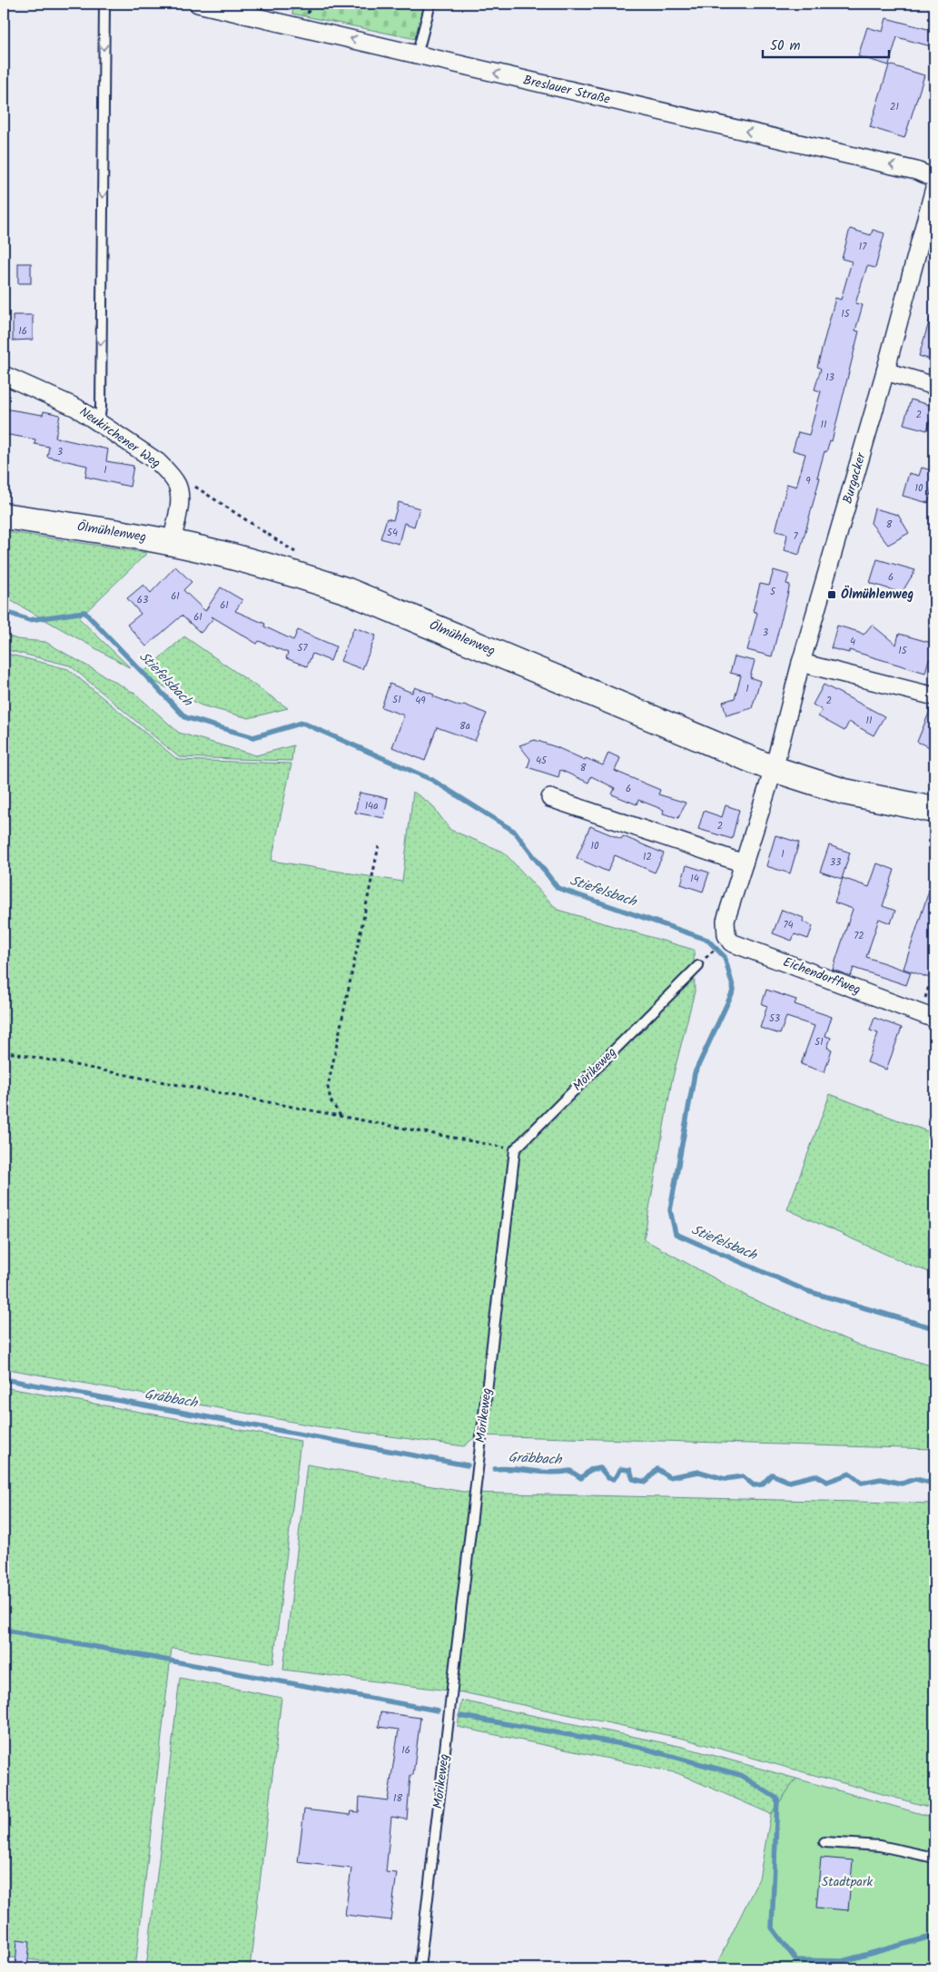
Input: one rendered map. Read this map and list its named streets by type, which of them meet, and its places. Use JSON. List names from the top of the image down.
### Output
{
  "streets": {
    "main road": ["Ölmühlenweg"],
    "street": [
      "Breslauer Straße",
      "Neukirchener Weg",
      "Burgacker",
      "Eichendorffweg"
    ],
    "lane": ["Mörikeweg"]
  },
  "crossings": [
    ["Burgacker", "Ölmühlenweg"]
  ],
  "one_way": ["Breslauer Straße"],
  "water": ["Stiefelsbach", "Gräbbach"],
  "parks": ["Stadtpark"],
  "places": {
    "transit": ["Ölmühlenweg"]
  },
  "house_numbers": [
    "21",
    "17",
    "15",
    "16",
    "13",
    "2",
    "11",
    "3",
    "1",
    "9",
    "10",
    "8",
    "54",
    "7",
    "6",
    "5",
    "61",
    "63",
    "61",
    "61",
    "3",
    "4",
    "57",
    "15",
    "1",
    "51",
    "49",
    "2",
    "11",
    "8a",
    "45",
    "8",
    "6",
    "14a",
    "2",
    "10",
    "1",
    "12",
    "33",
    "14",
    "74",
    "72",
    "53",
    "51",
    "16",
    "18"
  ],
  "scale_bar": "50 m"
}
